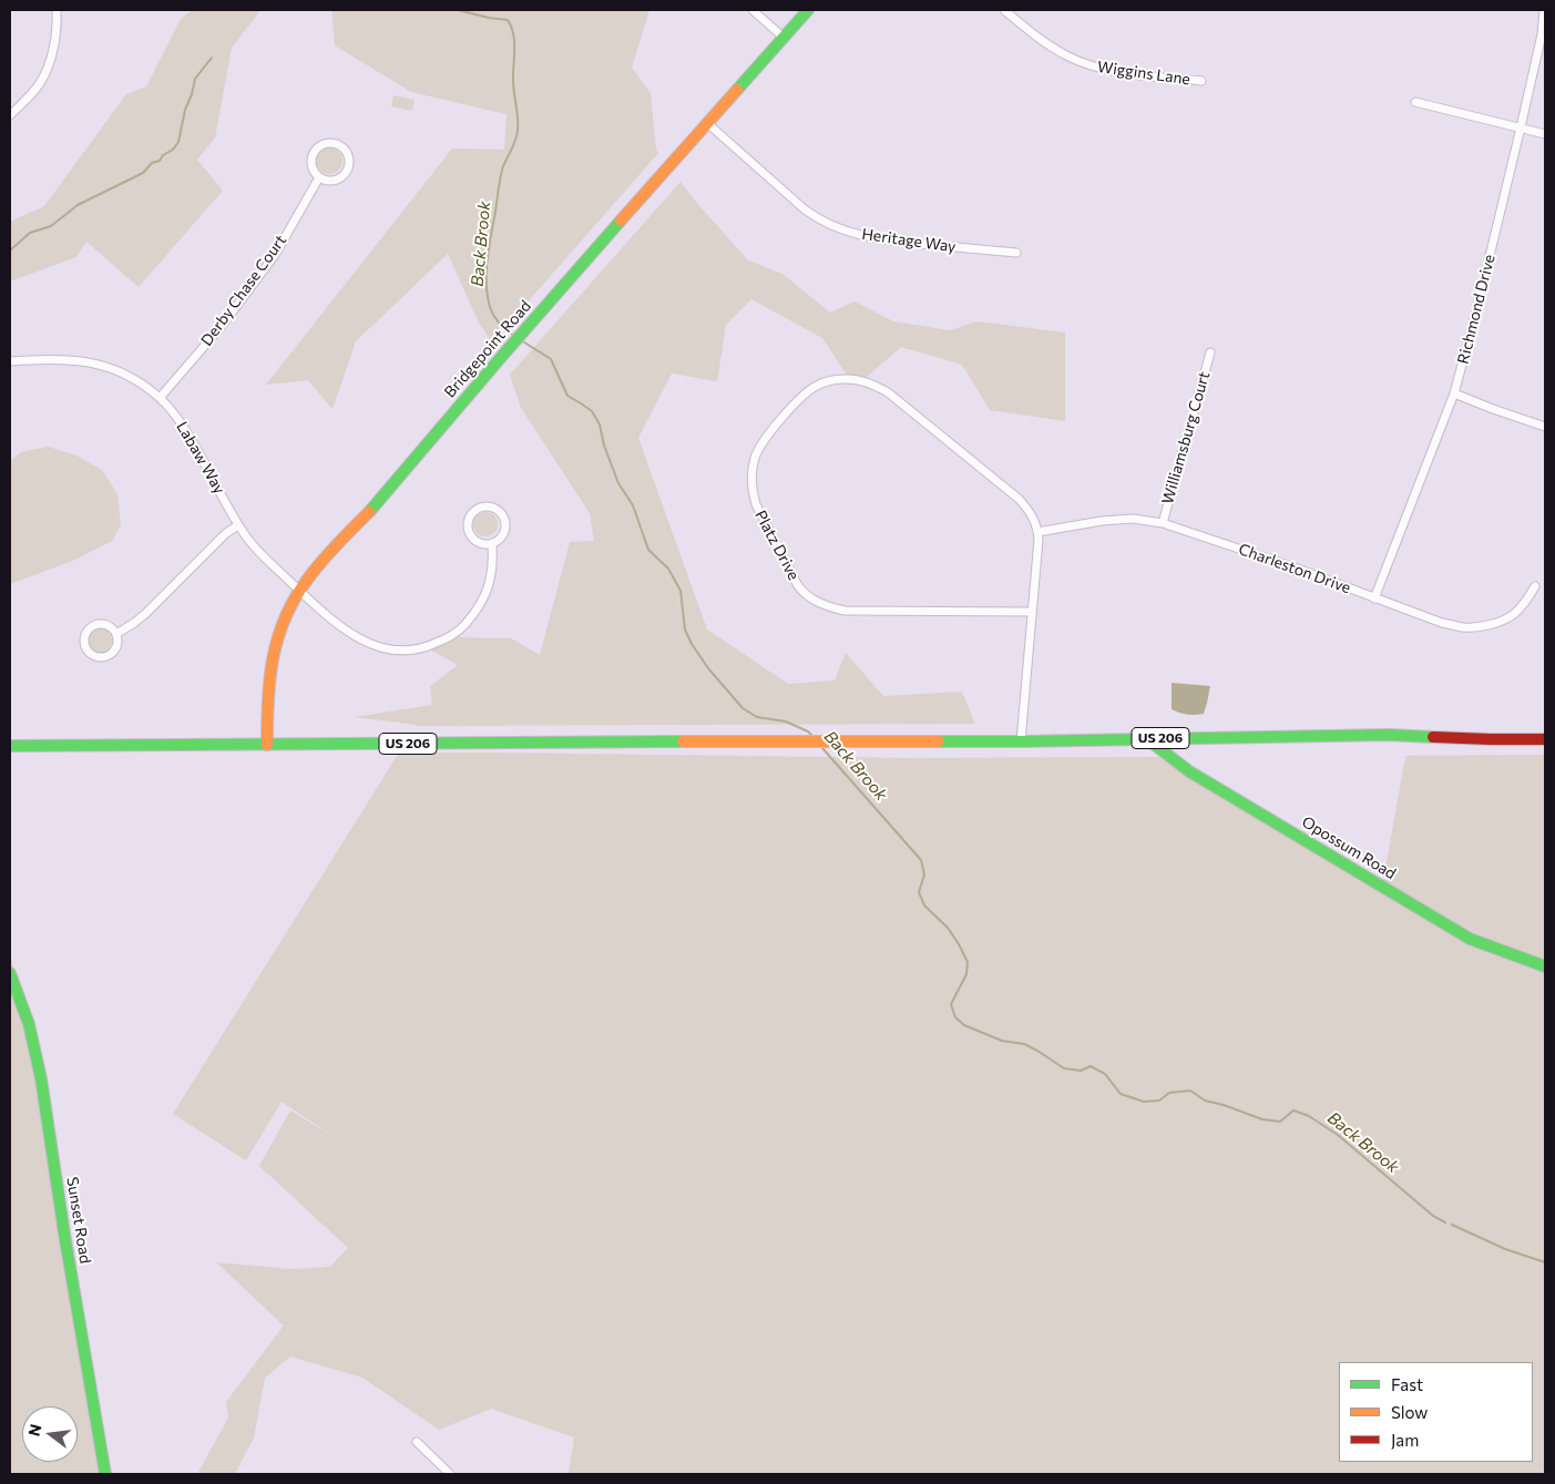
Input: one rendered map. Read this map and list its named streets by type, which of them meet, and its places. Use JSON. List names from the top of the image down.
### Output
{
  "streets": {
    "main road": [
      "Bridgepoint Road",
      "US 206",
      "Opossum Road",
      "Sunset Road"
    ],
    "street": [
      "Wiggins Lane",
      "Heritage Way",
      "Derby Chase Court",
      "Richmond Drive",
      "Williamsburg Court",
      "Labaw Way",
      "Platz Drive",
      "Charleston Drive"
    ]
  },
  "crossings": [
    ["Heritage Way", "Bridgepoint Road"],
    ["Derby Chase Court", "Labaw Way"],
    ["Richmond Drive", "Charleston Drive"],
    ["Bridgepoint Road", "Labaw Way"],
    ["Bridgepoint Road", "US 206"],
    ["Williamsburg Court", "Charleston Drive"],
    ["Platz Drive", "Charleston Drive"],
    ["Platz Drive", "US 206"],
    ["US 206", "Opossum Road"]
  ],
  "water": ["Back Brook"],
  "legend": ["Fast", "Slow", "Jam"],
  "north": "left"
}
